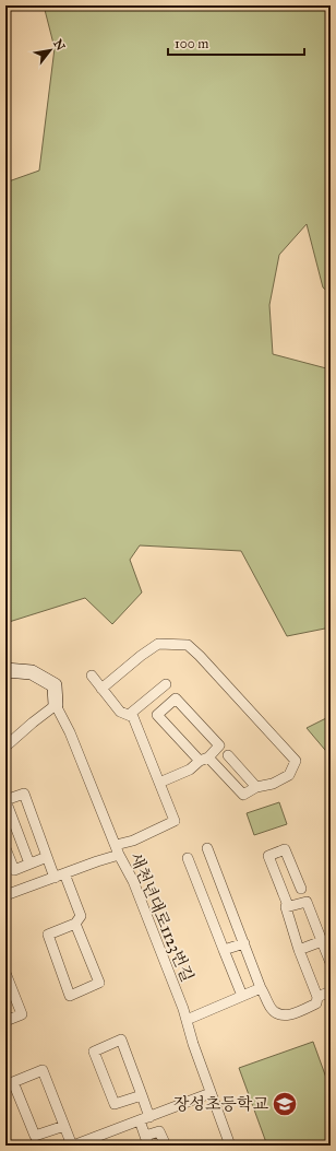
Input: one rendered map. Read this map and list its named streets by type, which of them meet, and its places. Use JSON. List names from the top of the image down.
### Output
{
  "streets": {
    "street": ["새천년대로1123번길"]
  },
  "places": {
    "school or university": ["장성초등학교"]
  },
  "scale_bar": "100 m",
  "north": "top right"
}
